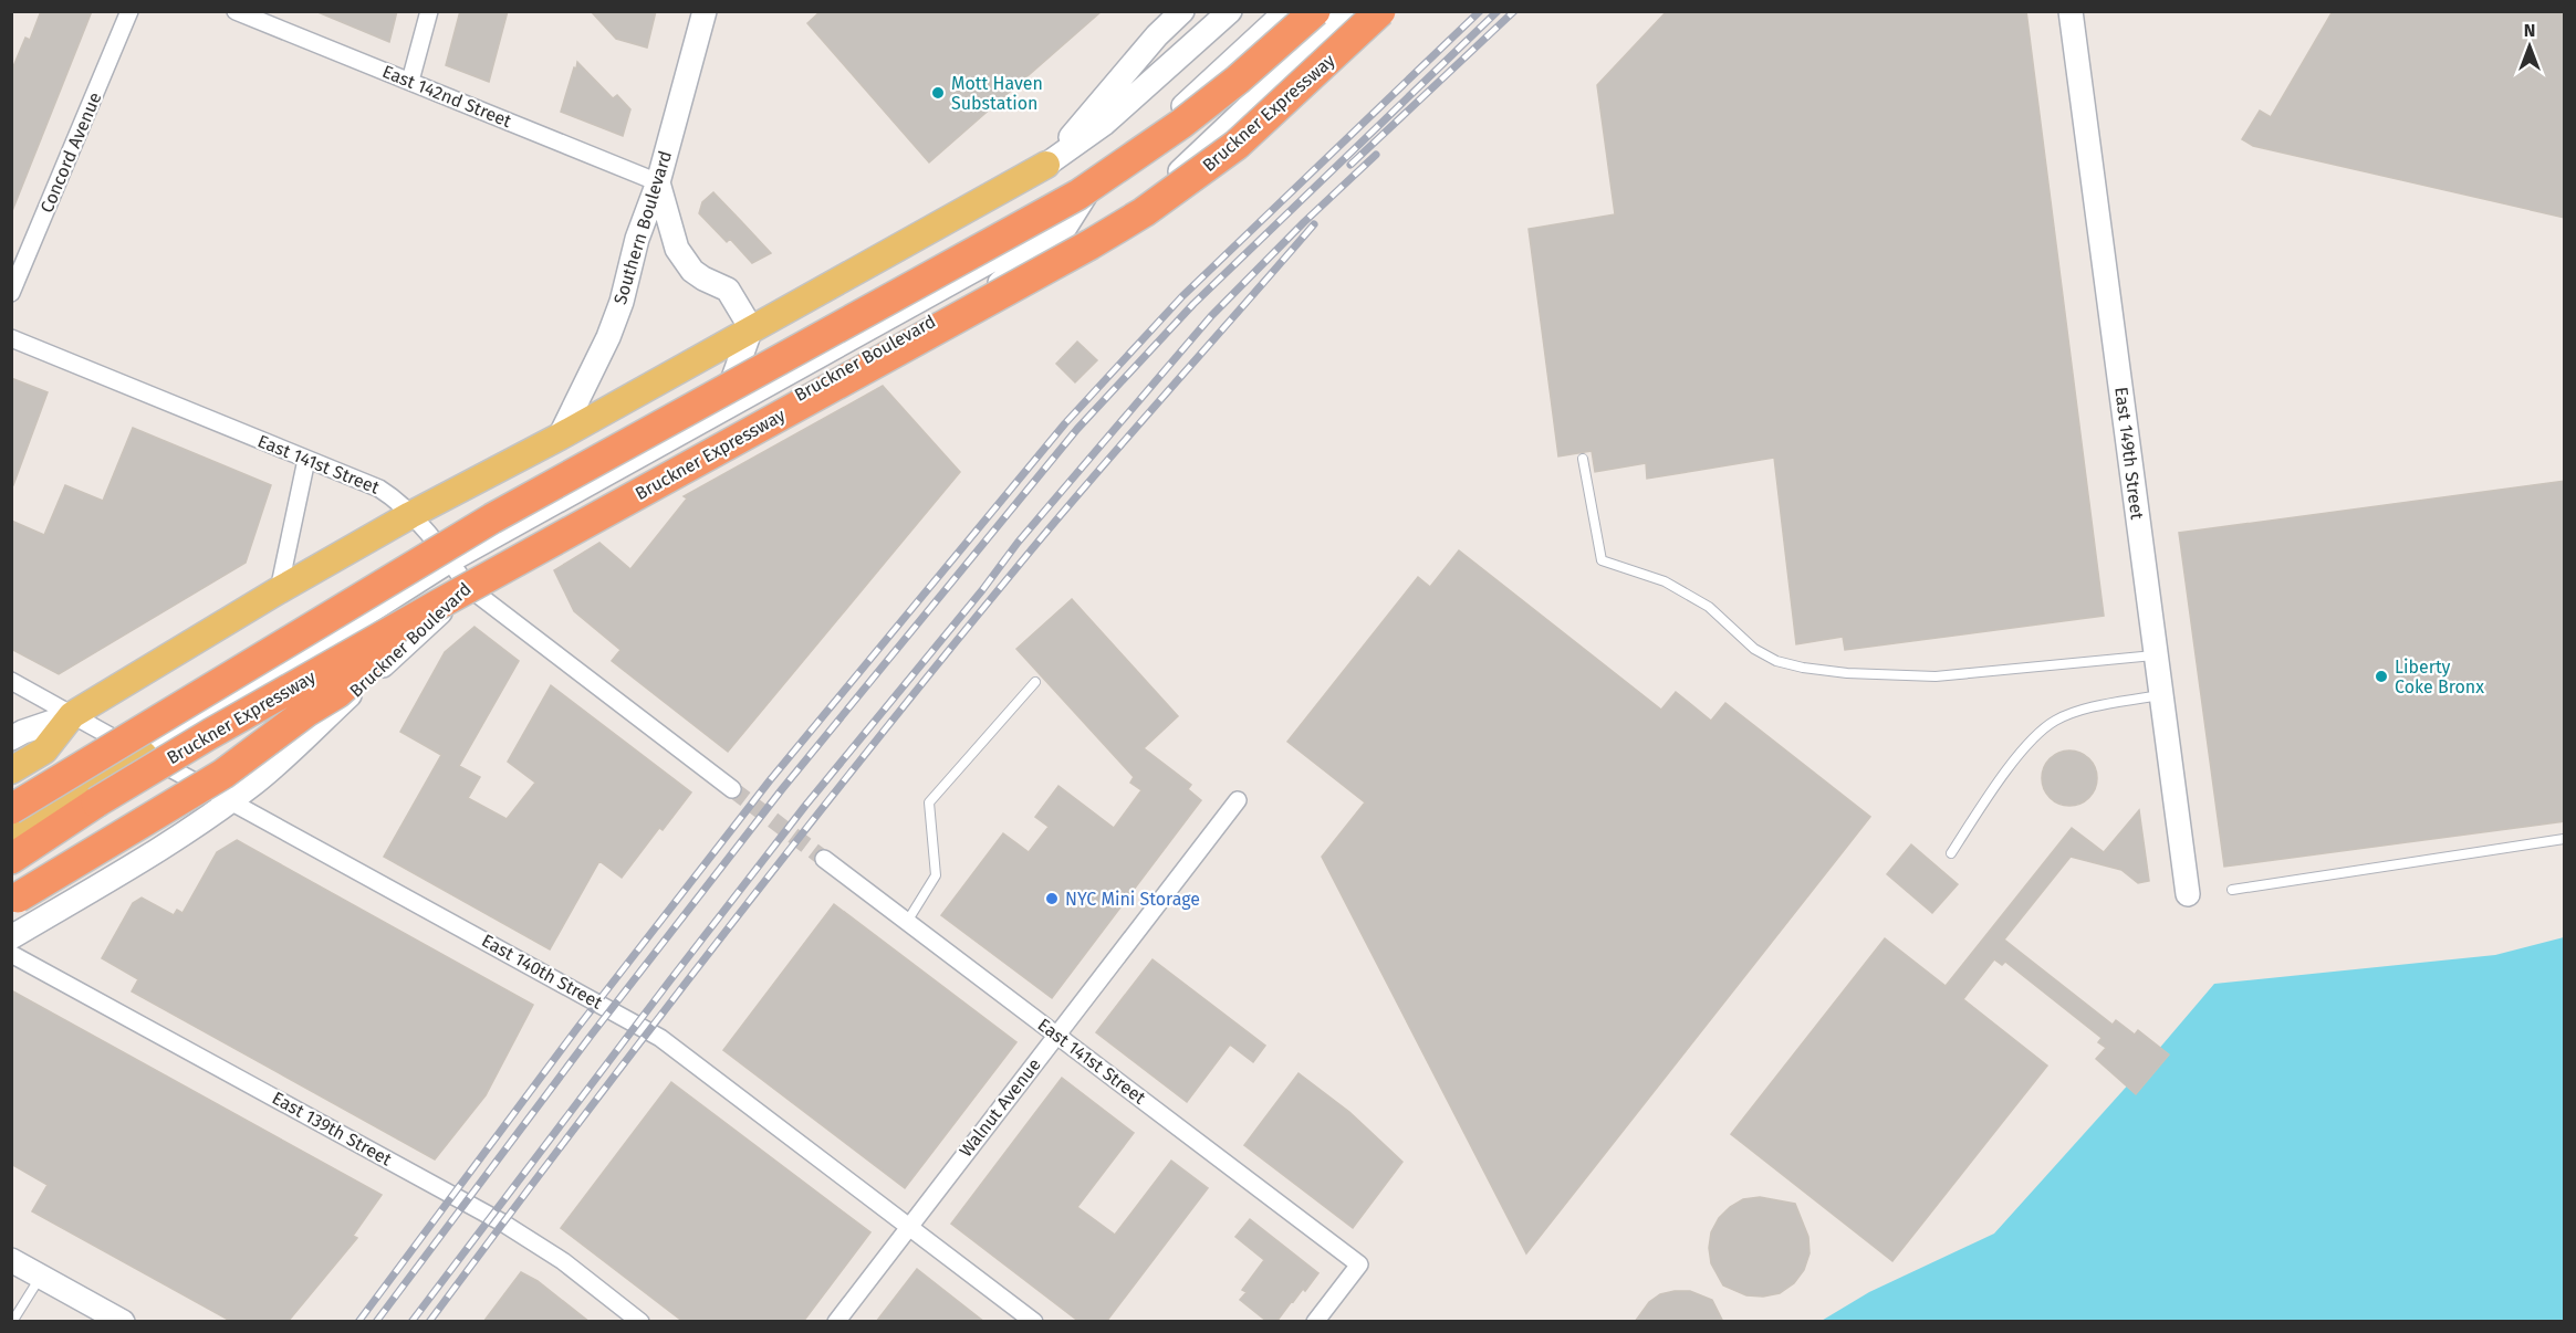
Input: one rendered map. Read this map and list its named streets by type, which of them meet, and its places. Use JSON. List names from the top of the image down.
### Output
{
  "streets": {
    "highway": ["Bruckner Expressway"],
    "main road": ["Southern Boulevard", "Bruckner Boulevard", "East 149th Street"],
    "street": [
      "East 142nd Street",
      "Concord Avenue",
      "East 141st Street",
      "East 140th Street",
      "Walnut Avenue",
      "East 139th Street"
    ]
  },
  "crossings": [
    ["East 142nd Street", "Southern Boulevard"],
    ["Bruckner Boulevard", "East 141st Street"],
    ["Bruckner Boulevard", "East 140th Street"],
    ["East 141st Street", "Walnut Avenue"],
    ["East 140th Street", "Walnut Avenue"]
  ],
  "places": ["Mott Haven Substation", "Liberty Coke Bronx", "NYC Mini Storage"],
  "north": "top"
}
